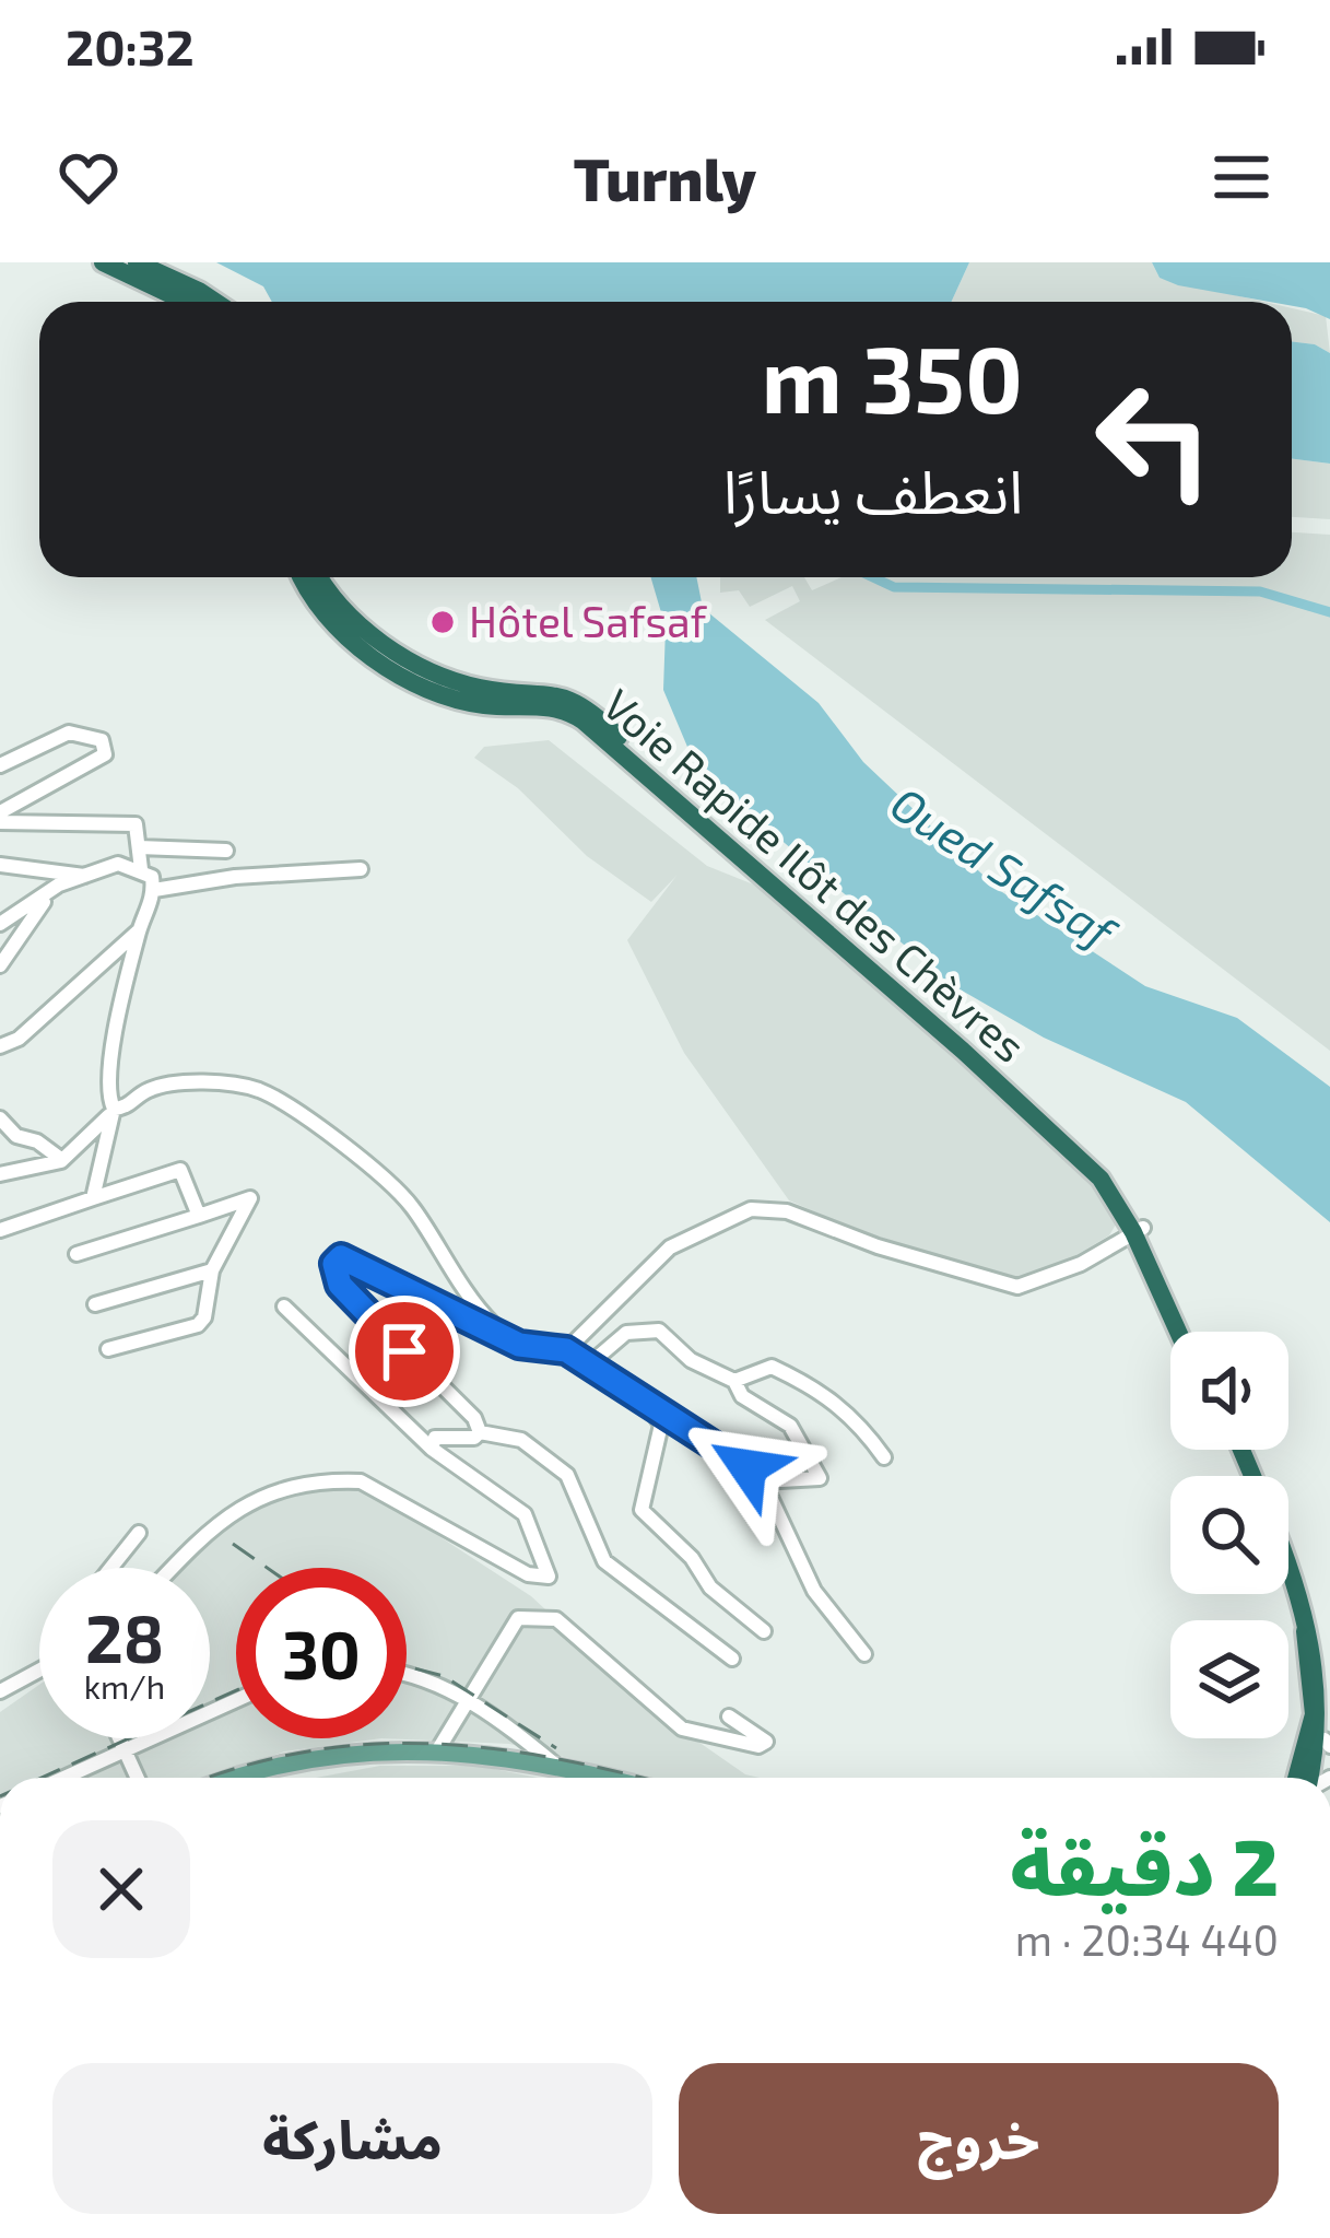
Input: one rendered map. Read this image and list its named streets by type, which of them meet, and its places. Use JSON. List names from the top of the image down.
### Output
{
  "streets": {
    "highway": ["Voie Rapide Ilôt des Chèvres"]
  },
  "water": ["Oued Safsaf"],
  "places": ["Hôtel Safsaf"],
  "page": {
    "status": "20:32",
    "header": "Turnly",
    "turn": ["350 m", "انعطف يسارًا"],
    "speed": "28 km/h",
    "limit": "30",
    "heading": ["2 دقيقة", "440 m · 20:34"],
    "buttons": ["خروج", "مشاركة"]
  }
}
